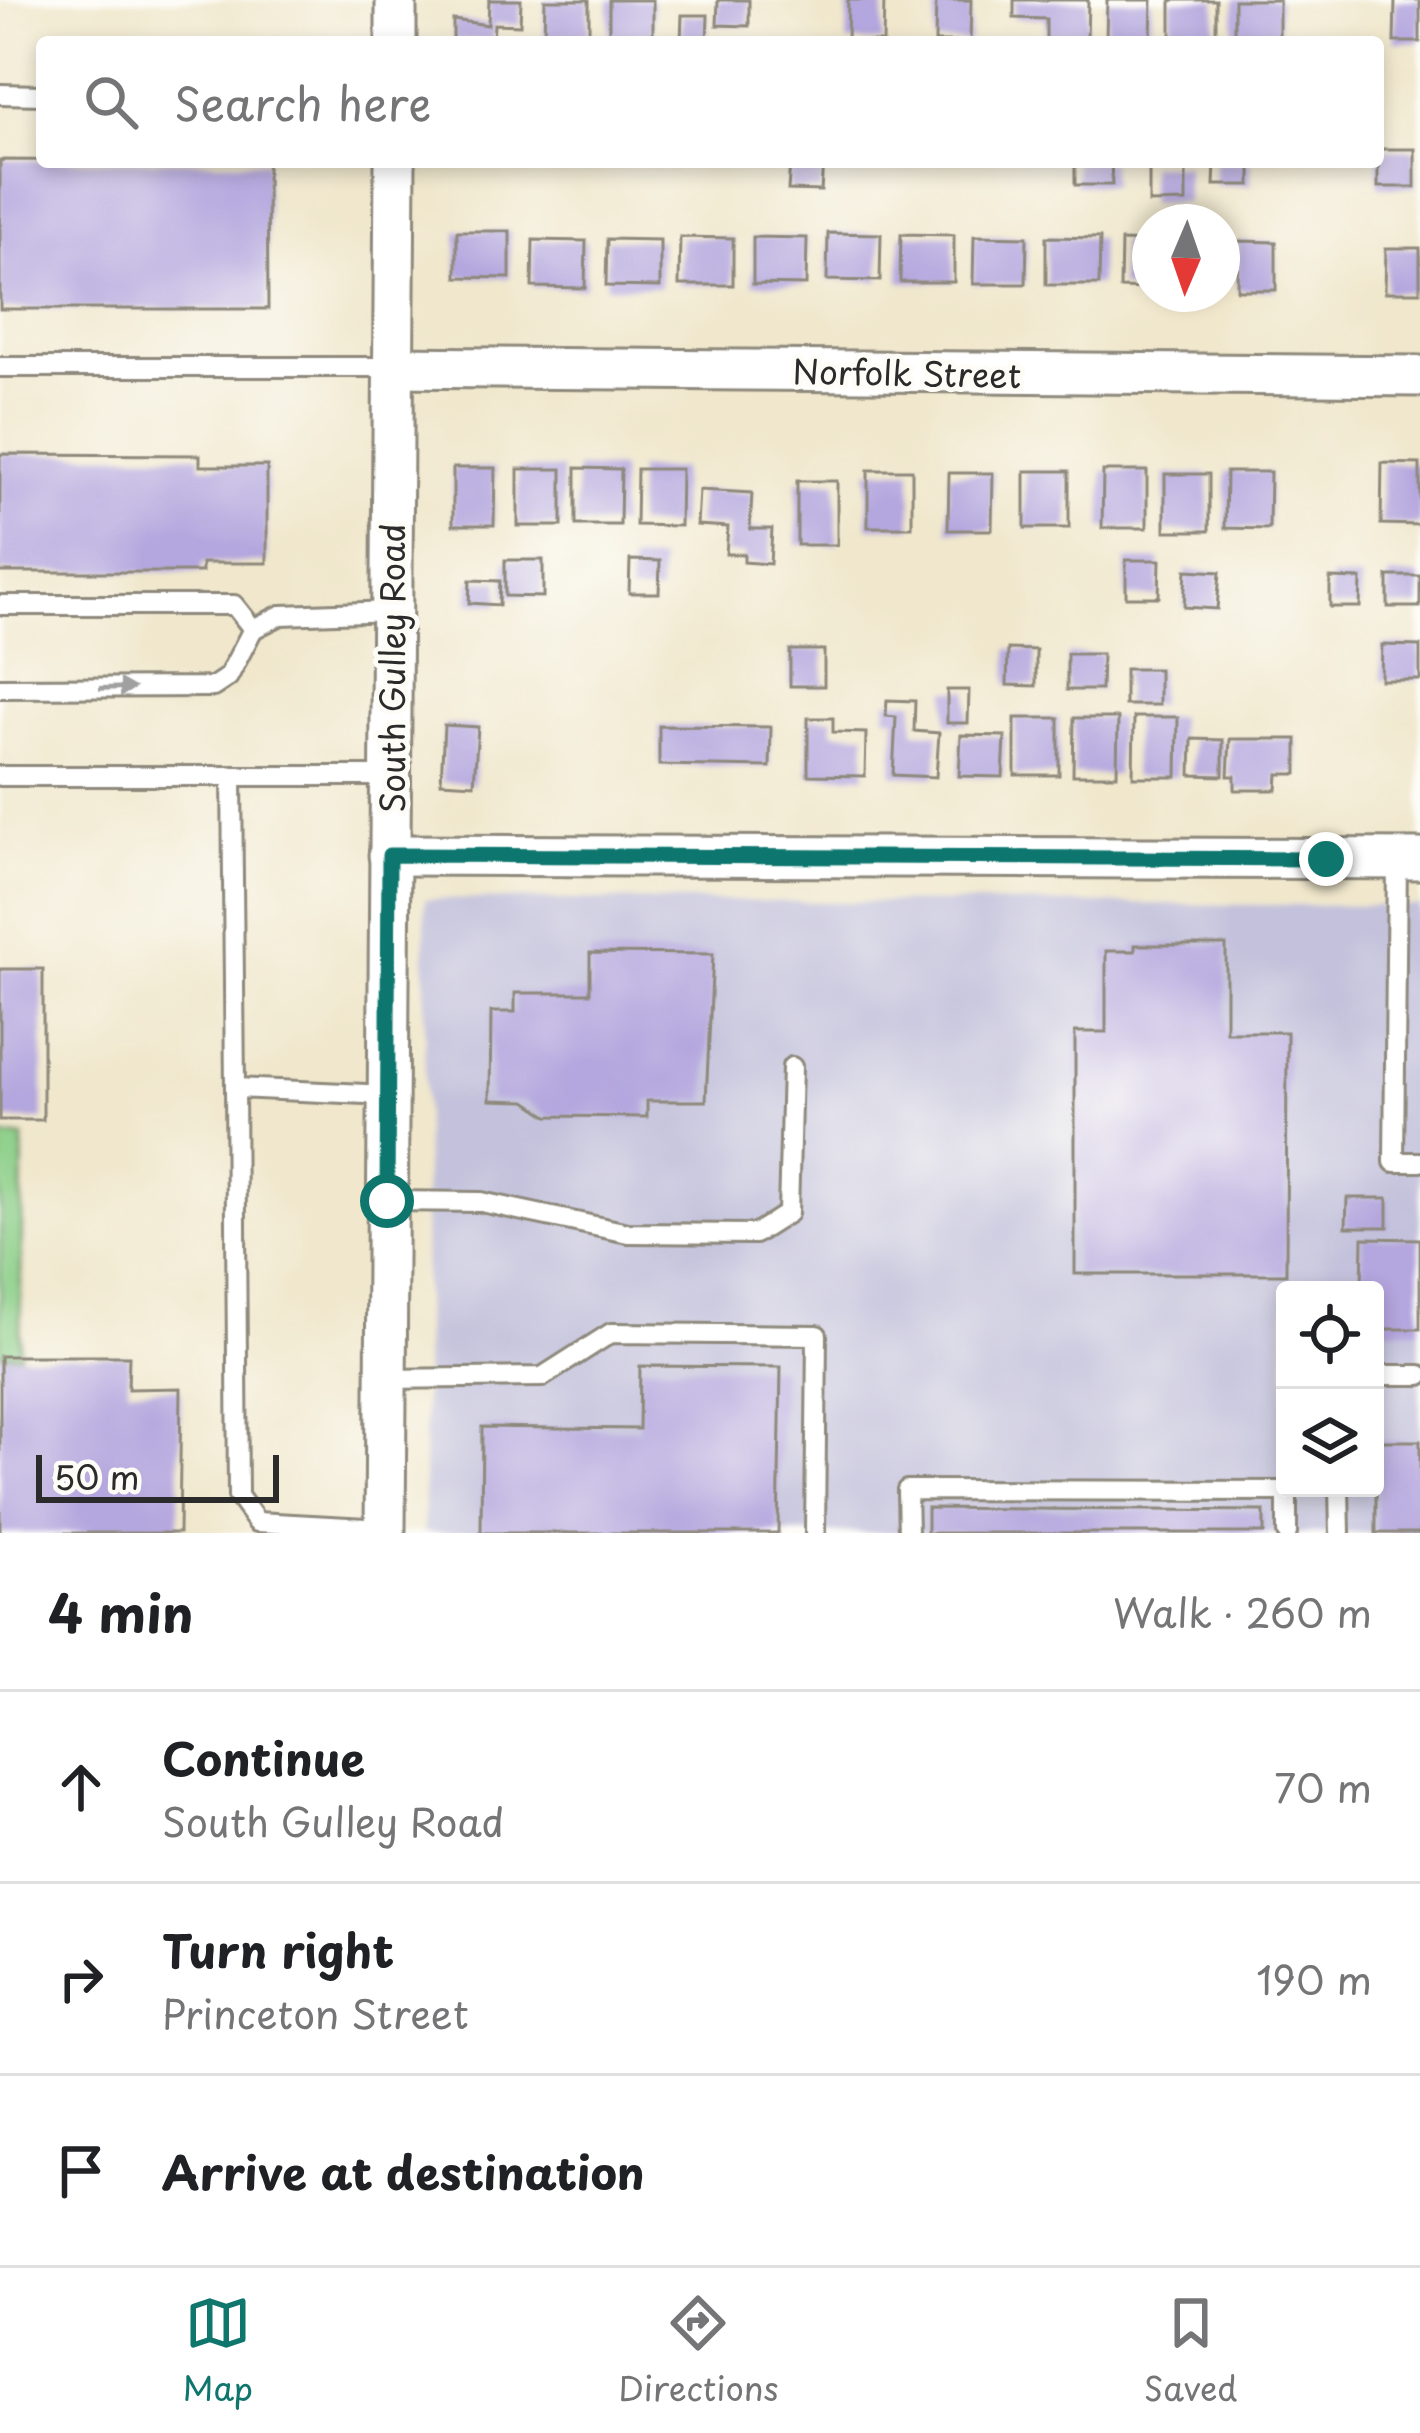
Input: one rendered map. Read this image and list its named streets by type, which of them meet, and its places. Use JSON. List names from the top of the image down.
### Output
{
  "streets": {
    "street": ["Norfolk Street", "South Gulley Road"]
  },
  "crossings": [
    ["Norfolk Street", "South Gulley Road"]
  ],
  "scale_bar": "50 m",
  "north": "bottom",
  "page": {
    "search": "Search here",
    "scale": "50 m",
    "heading": ["4 min", "Walk · 260 m"],
    "list": [
      ["Continue", "South Gulley Road", "70 m"],
      ["Turn right", "Princeton Street", "190 m"],
      "Arrive at destination"
    ],
    "nav": ["Map", "Directions", "Saved"]
  }
}
